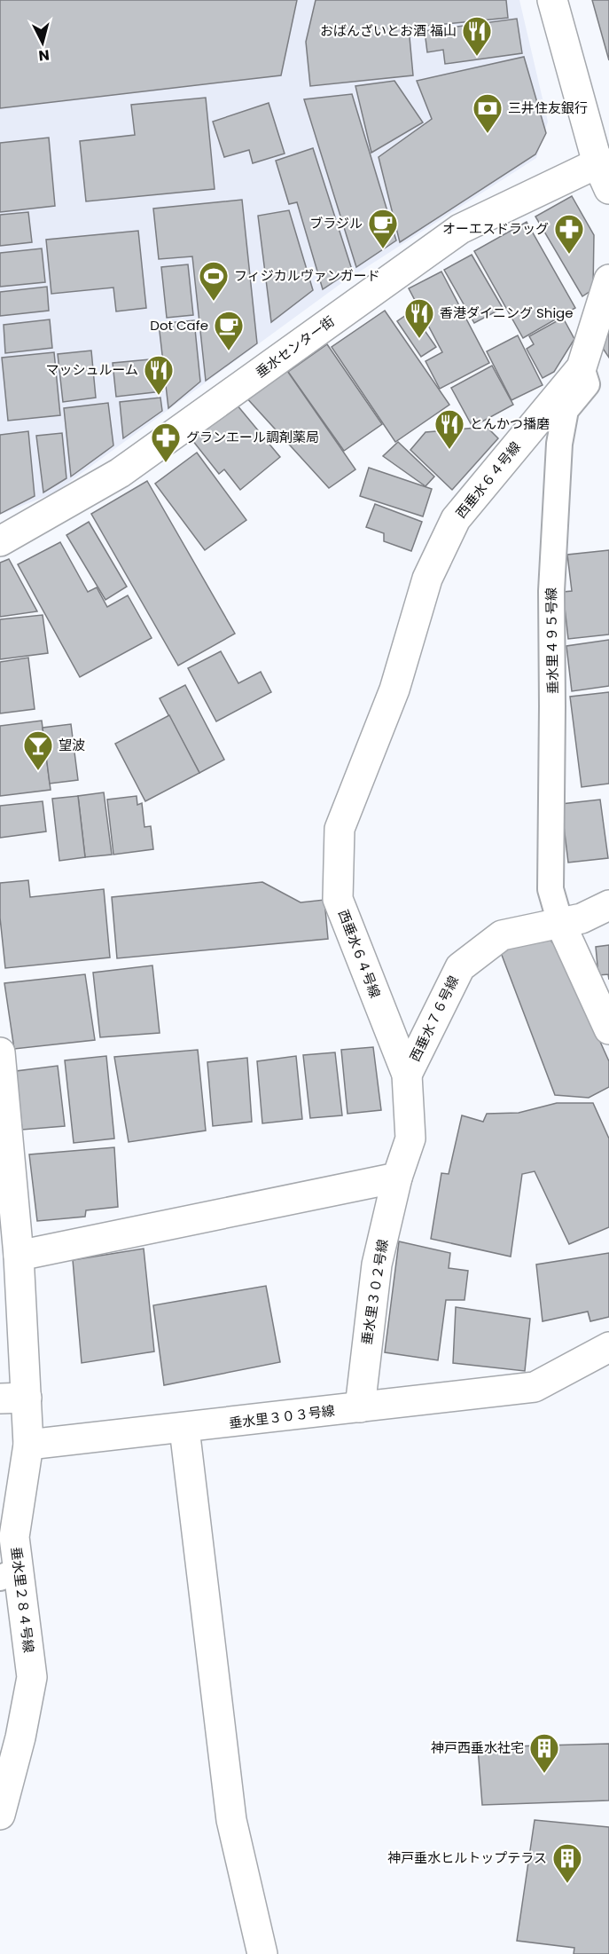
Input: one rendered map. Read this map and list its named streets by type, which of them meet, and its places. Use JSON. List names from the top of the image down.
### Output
{
  "streets": {
    "street": [
      "垂水センター街",
      "西垂水６４号線",
      "西垂水７６号線",
      "垂水里３０２号線",
      "垂水里３０３号線",
      "垂水里２８４号線"
    ],
    "lane": ["垂水里４９５号線"]
  },
  "crossings": [
    ["西垂水６４号線", "垂水里４９５号線"],
    ["西垂水６４号線", "西垂水７６号線"],
    ["西垂水６４号線", "垂水里３０２号線"],
    ["垂水里４９５号線", "西垂水７６号線"],
    ["垂水里３０２号線", "垂水里３０３号線"],
    ["垂水里３０３号線", "垂水里２８４号線"]
  ],
  "places": {
    "restaurant": [
      "おばんざいとお酒 福山",
      "香港ダイニング Shige",
      "マッシュルーム",
      "とんかつ播磨"
    ],
    "bank": ["三井住友銀行"],
    "cafe": ["ブラジル", "Dot Cafe"],
    "pharmacy": ["オーエスドラッグ", "グランエール調剤薬局"],
    "sports": ["フィジカルヴァンガード"],
    "bar": ["望波"],
    "building": ["神戸西垂水社宅", "神戸垂水ヒルトップテラス"]
  },
  "north": "bottom"
}
